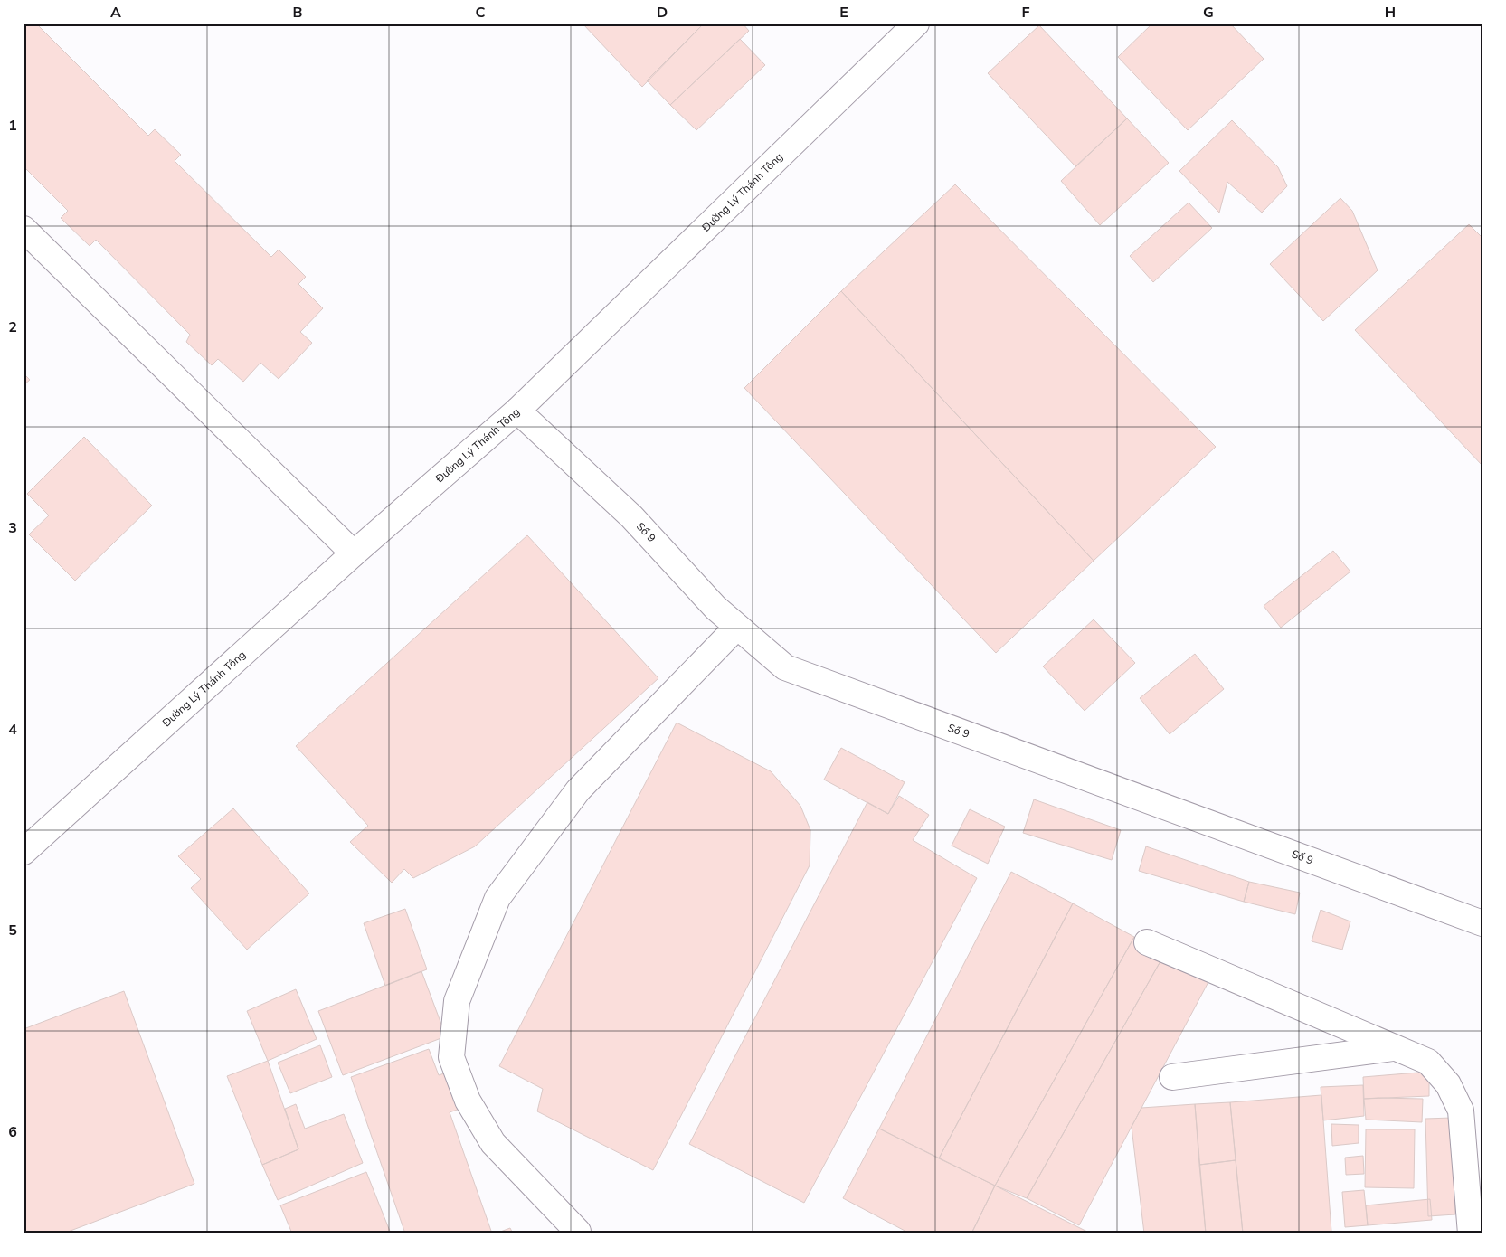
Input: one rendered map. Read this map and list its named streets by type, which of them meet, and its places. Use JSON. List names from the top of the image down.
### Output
{
  "streets": {
    "street": ["Đường Lý Thánh Tông", "Số 9"]
  },
  "crossings": [
    ["Đường Lý Thánh Tông", "Số 9"]
  ],
  "grid": {
    "columns": [
      "A",
      "B",
      "C",
      "D",
      "E",
      "F",
      "G",
      "H"
    ],
    "rows": [
      "1",
      "2",
      "3",
      "4",
      "5",
      "6"
    ]
  }
}
